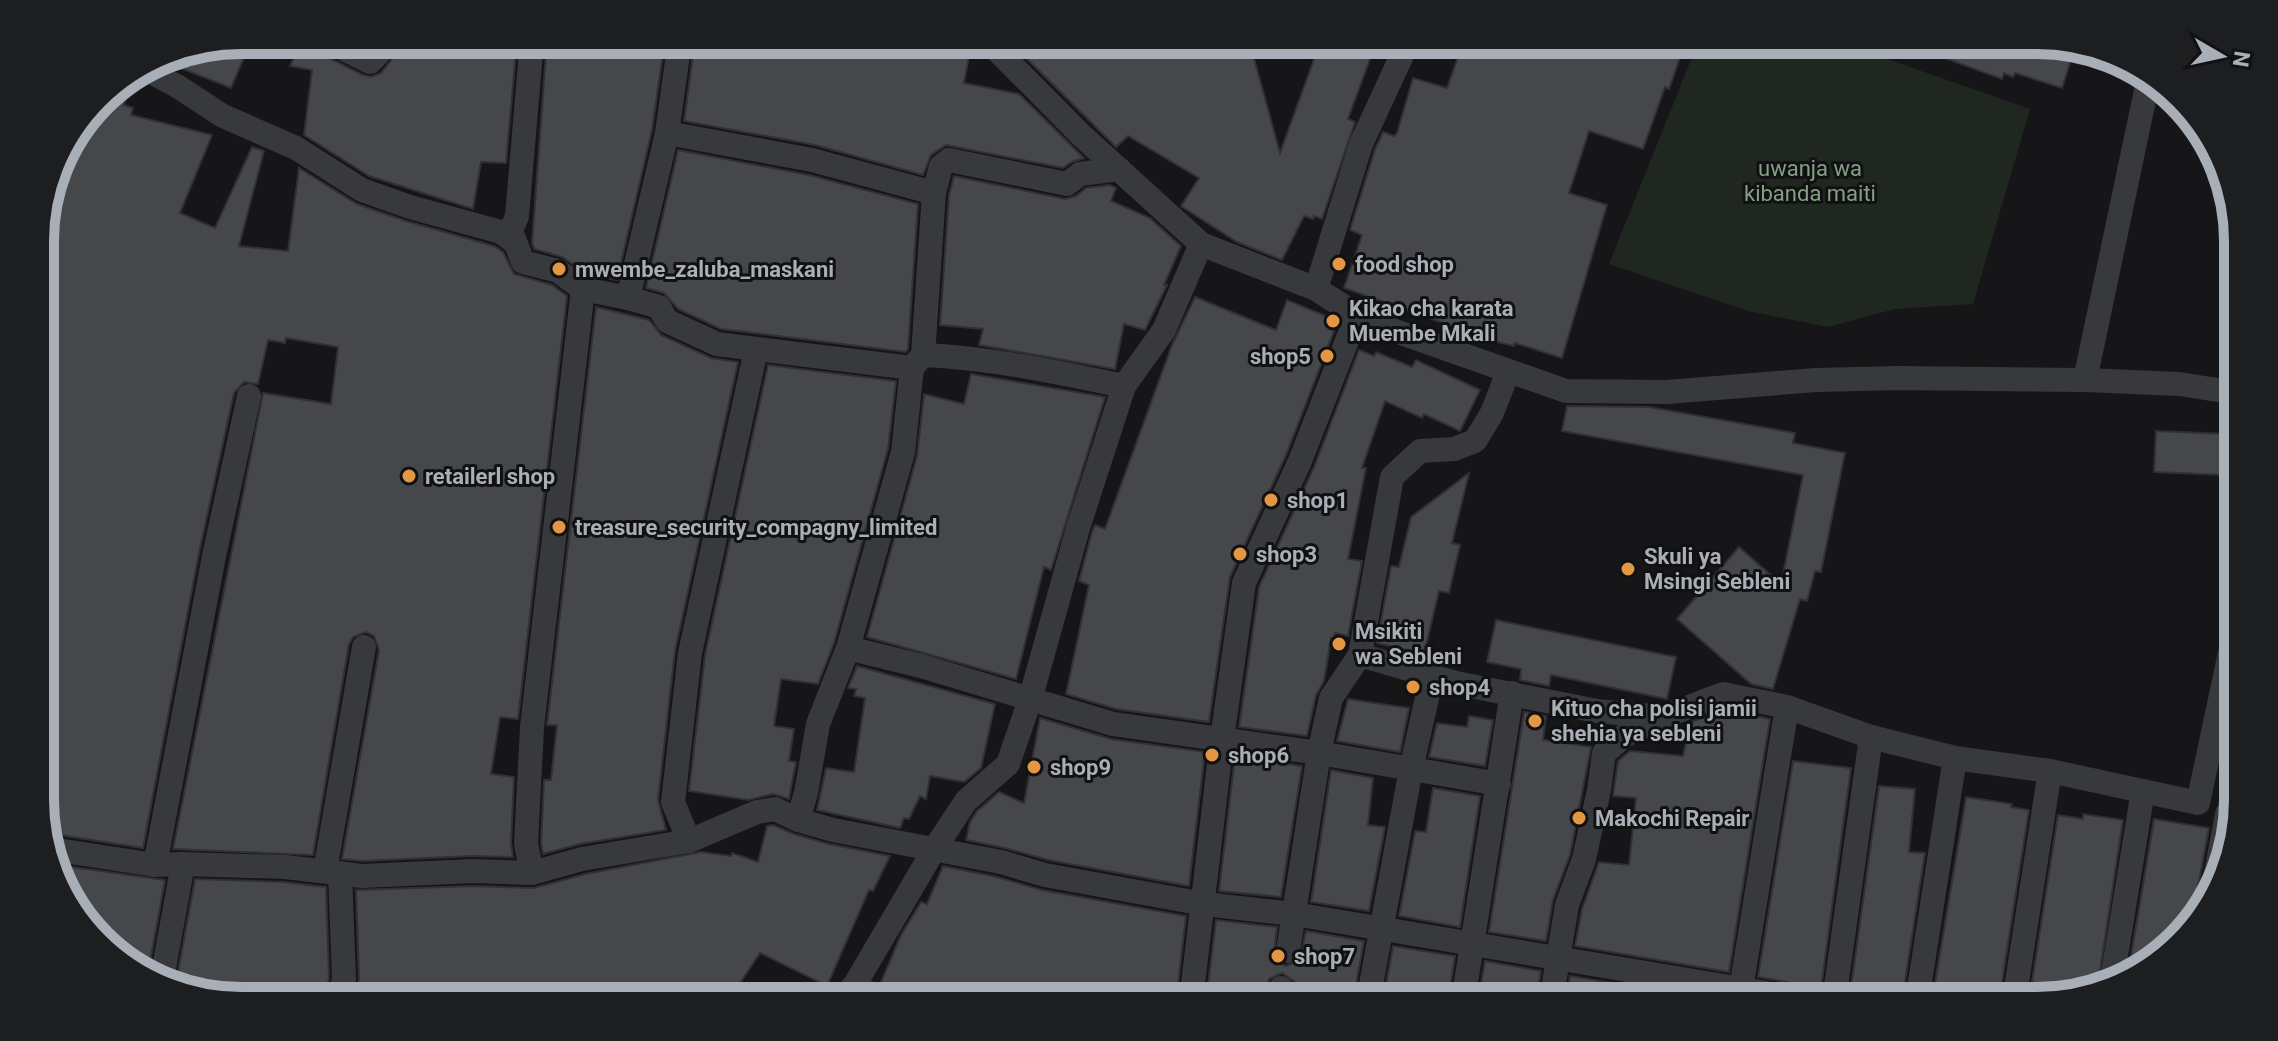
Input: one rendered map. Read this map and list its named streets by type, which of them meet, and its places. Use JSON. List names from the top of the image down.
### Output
{
  "parks": ["uwanja wa kibanda maiti"],
  "places": [
    "food shop",
    "mwembe_zaluba_maskani",
    "Kikao cha karata Muembe Mkali",
    "shop5",
    "retailerl shop",
    "shop1",
    "treasure_security_compagny_limited",
    "shop3",
    "Skuli ya Msingi Sebleni",
    "Msikiti wa Sebleni",
    "shop4",
    "Kituo cha polisi jamii shehia ya sebleni",
    "shop6",
    "shop9",
    "Makochi Repair",
    "shop7"
  ],
  "north": "right"
}
